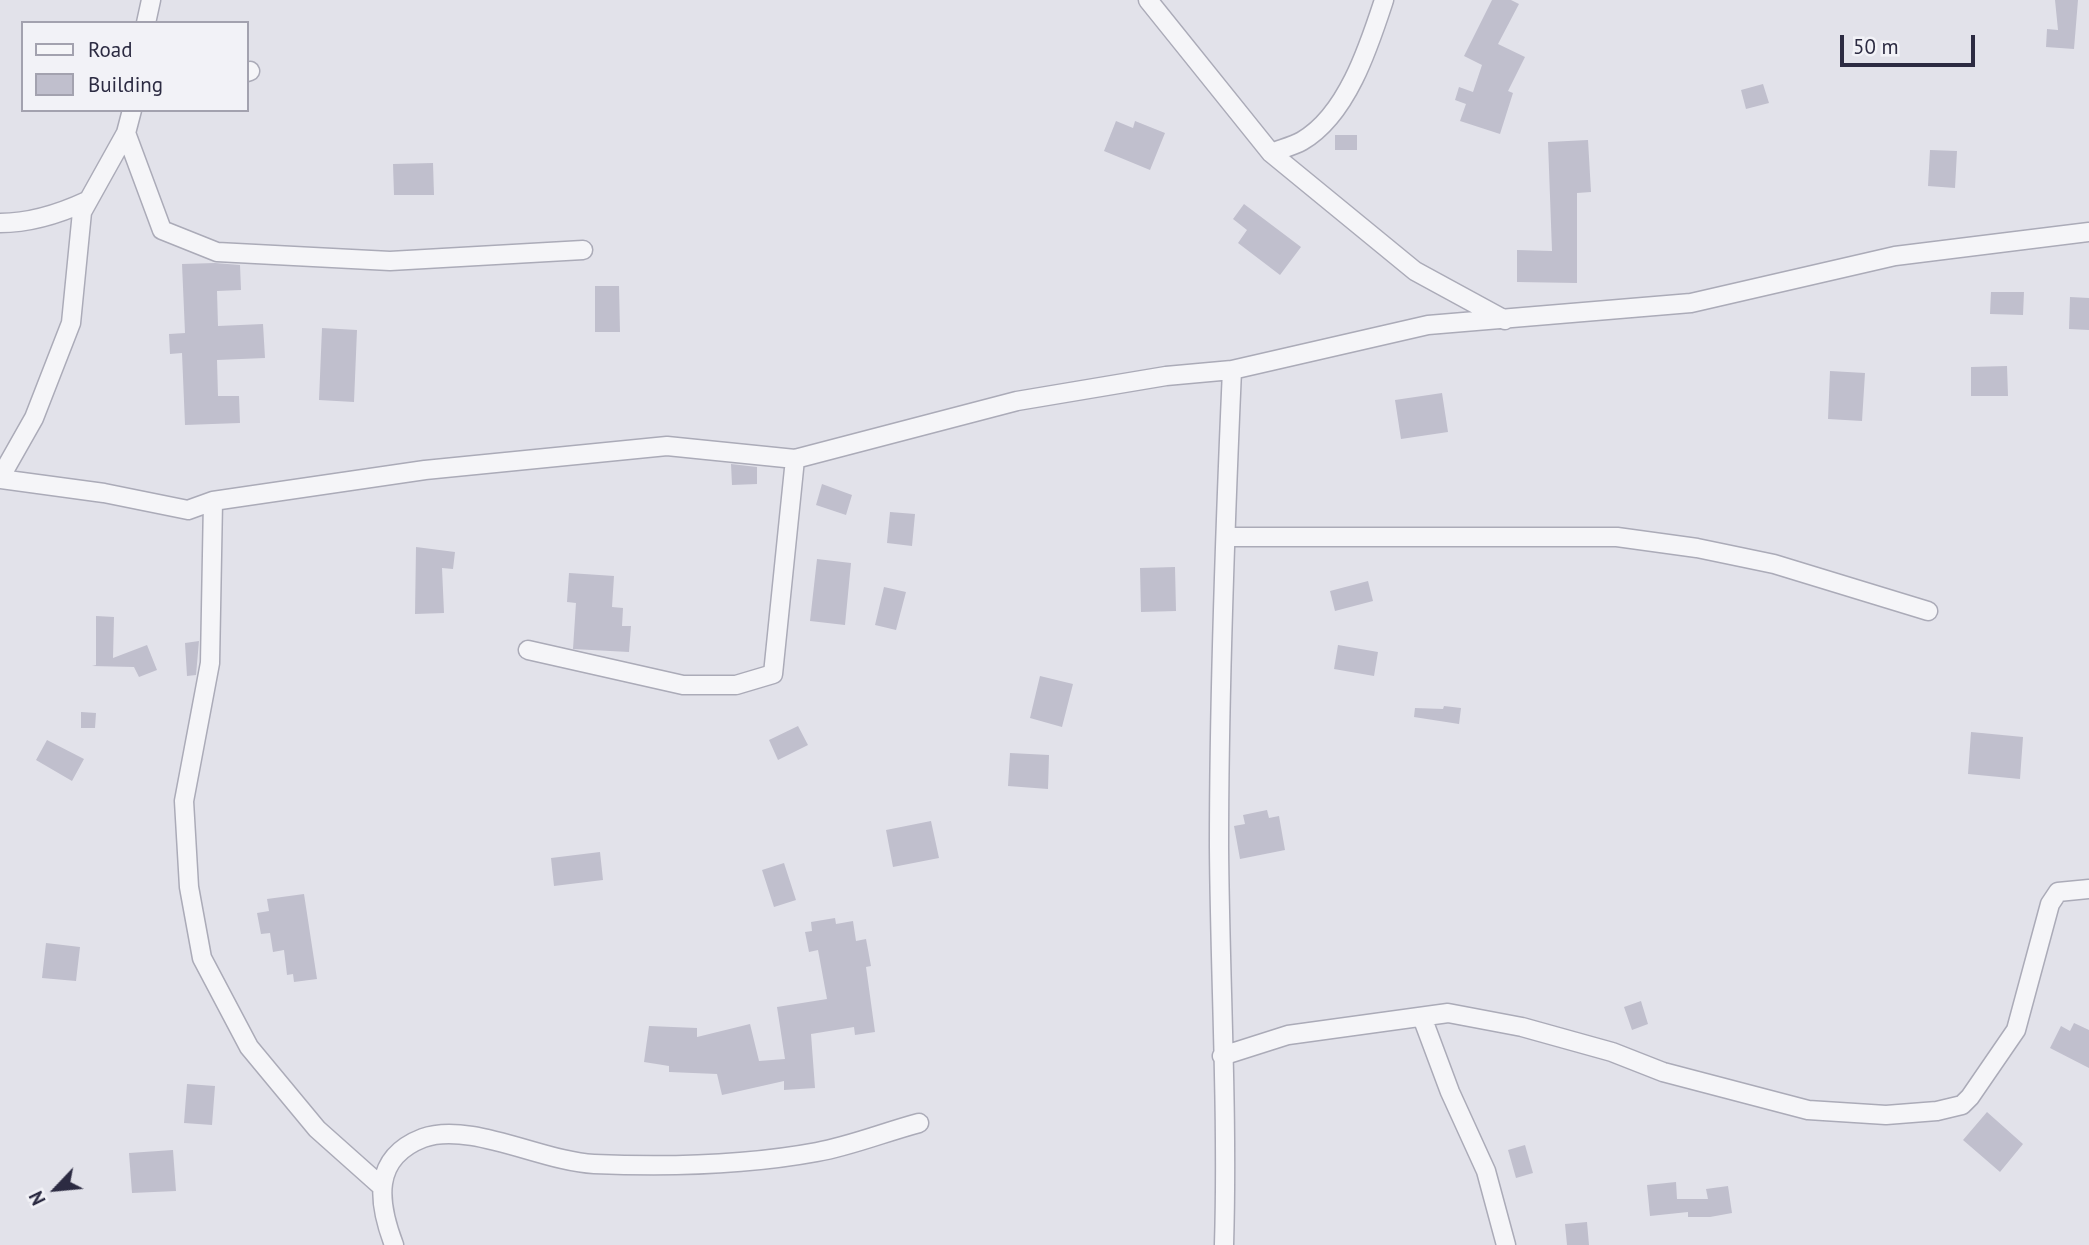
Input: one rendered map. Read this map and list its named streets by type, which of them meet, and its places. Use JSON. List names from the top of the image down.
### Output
{
  "legend": ["Road", "Building"],
  "scale_bar": "50 m",
  "north": "bottom left"
}
